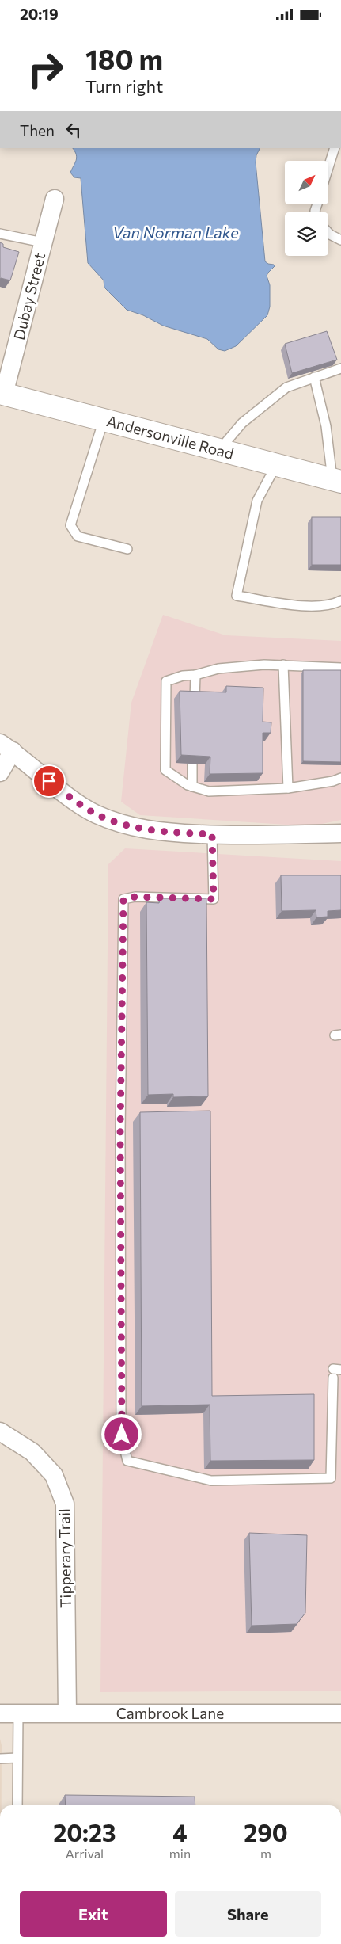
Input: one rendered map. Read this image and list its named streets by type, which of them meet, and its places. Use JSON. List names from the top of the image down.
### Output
{
  "streets": {
    "street": [
      "Dubay Street",
      "Andersonville Road",
      "Tipperary Trail",
      "Cambrook Lane"
    ]
  },
  "crossings": [
    ["Dubay Street", "Andersonville Road"],
    ["Tipperary Trail", "Cambrook Lane"]
  ],
  "water": ["Van Norman Lake"],
  "north": "top right",
  "page": {
    "status": "20:19",
    "turn": ["180 m", "Turn right"],
    "then": "Then",
    "eta": [
      "20:23",
      "Arrival",
      "4",
      "min",
      "290",
      "m"
    ],
    "buttons": ["Exit", "Share"]
  }
}
